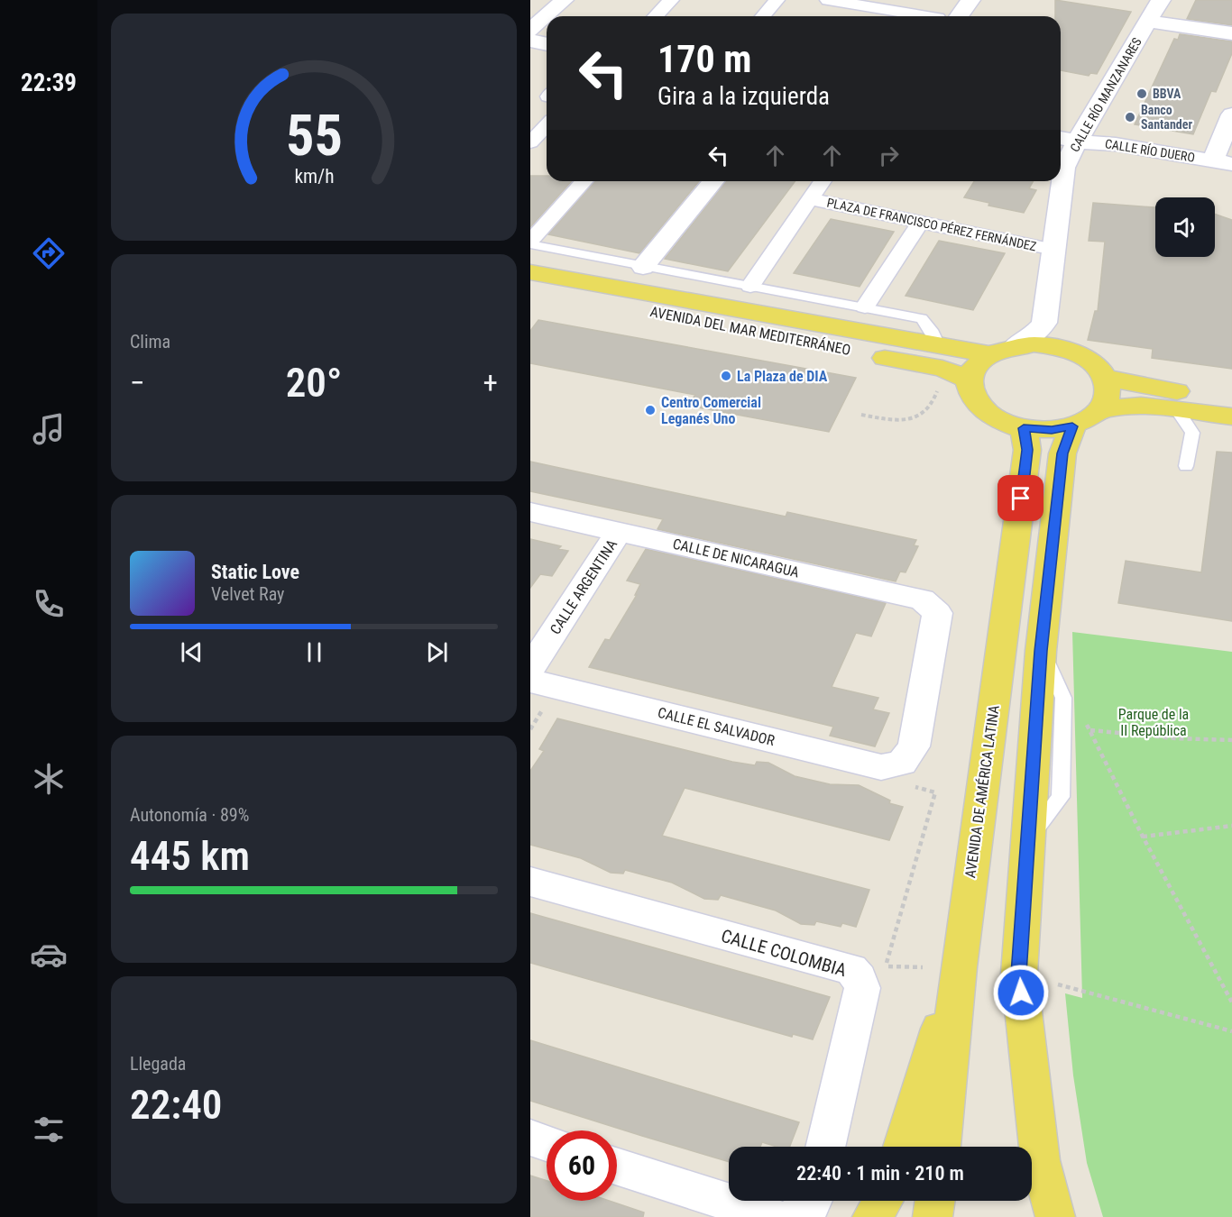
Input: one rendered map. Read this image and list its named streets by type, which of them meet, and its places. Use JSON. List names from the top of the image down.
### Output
{
  "streets": {
    "main road": ["AVENIDA DEL MAR MEDITERRÁNEO", "AVENIDA DE AMÉRICA LATINA"],
    "street": [
      "CALLE RÍO MANZANARES",
      "CALLE RÍO DUERO",
      "PLAZA DE FRANCISCO PÉREZ FERNÁNDEZ",
      "CALLE DE NICARAGUA",
      "CALLE ARGENTINA",
      "CALLE EL SALVADOR",
      "CALLE COLOMBIA"
    ]
  },
  "crossings": [
    ["CALLE RÍO MANZANARES", "CALLE RÍO DUERO"],
    ["CALLE RÍO MANZANARES", "PLAZA DE FRANCISCO PÉREZ FERNÁNDEZ"],
    ["AVENIDA DEL MAR MEDITERRÁNEO", "AVENIDA DE AMÉRICA LATINA"],
    ["CALLE DE NICARAGUA", "CALLE ARGENTINA"],
    ["CALLE DE NICARAGUA", "CALLE EL SALVADOR"]
  ],
  "parks": ["Parque de la II República"],
  "places": [
    "BBVA",
    "Banco Santander",
    "La Plaza de DIA",
    "Centro Comercial Leganés Uno"
  ],
  "page": {
    "tabs": "22:39",
    "turn": ["170 m", "Gira a la izquierda"],
    "tile": [
      "Clima",
      ["Autonomía · 89%", "445 km"],
      ["Llegada", "22:40"]
    ],
    "heat": ["−", "20°", "+"],
    "song": ["Static Love", "Velvet Ray"],
    "limit": "60",
    "trip": "22:40 · 1 min · 210 m",
    "gauge": ["55", "km/h"]
  }
}
